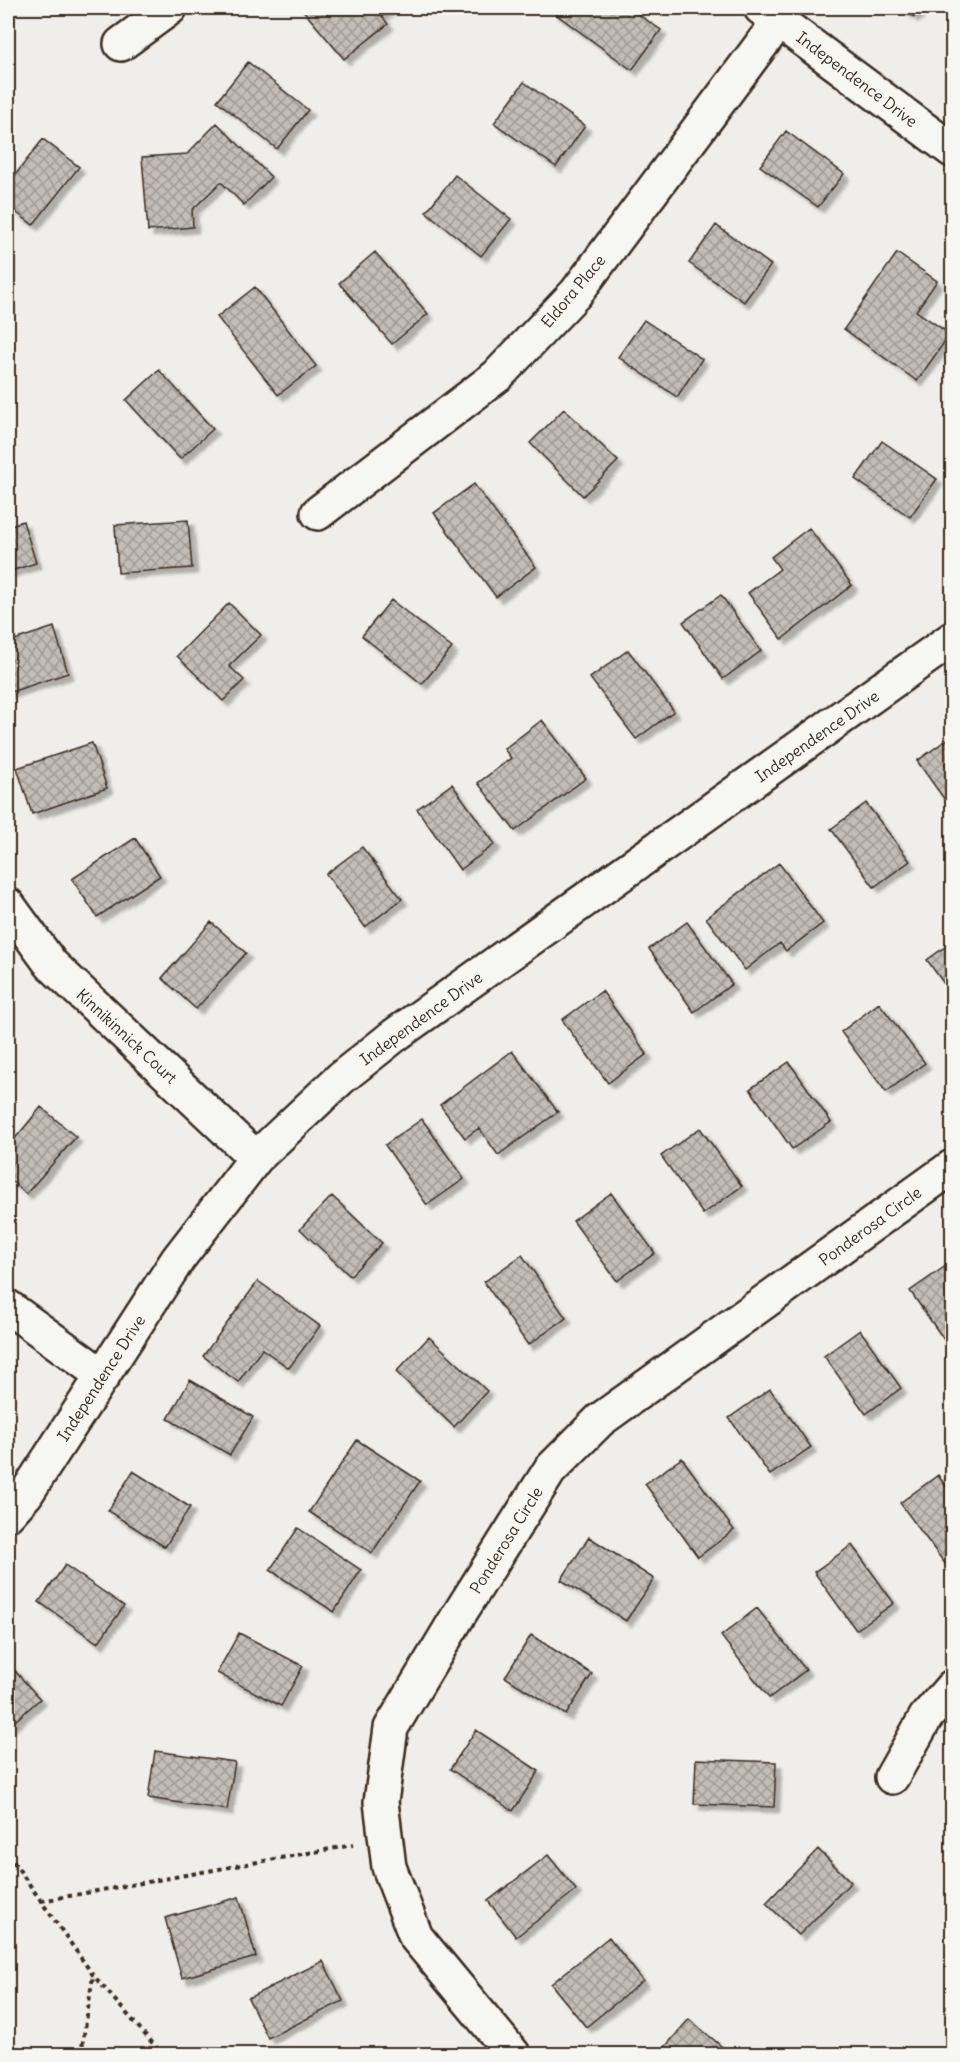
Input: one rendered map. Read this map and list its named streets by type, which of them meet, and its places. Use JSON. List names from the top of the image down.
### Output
{
  "streets": {
    "street": [
      "Independence Drive",
      "Eldora Place",
      "Kinnikinnick Court",
      "Ponderosa Circle"
    ]
  },
  "crossings": [
    ["Independence Drive", "Eldora Place"],
    ["Independence Drive", "Kinnikinnick Court"]
  ]
}
